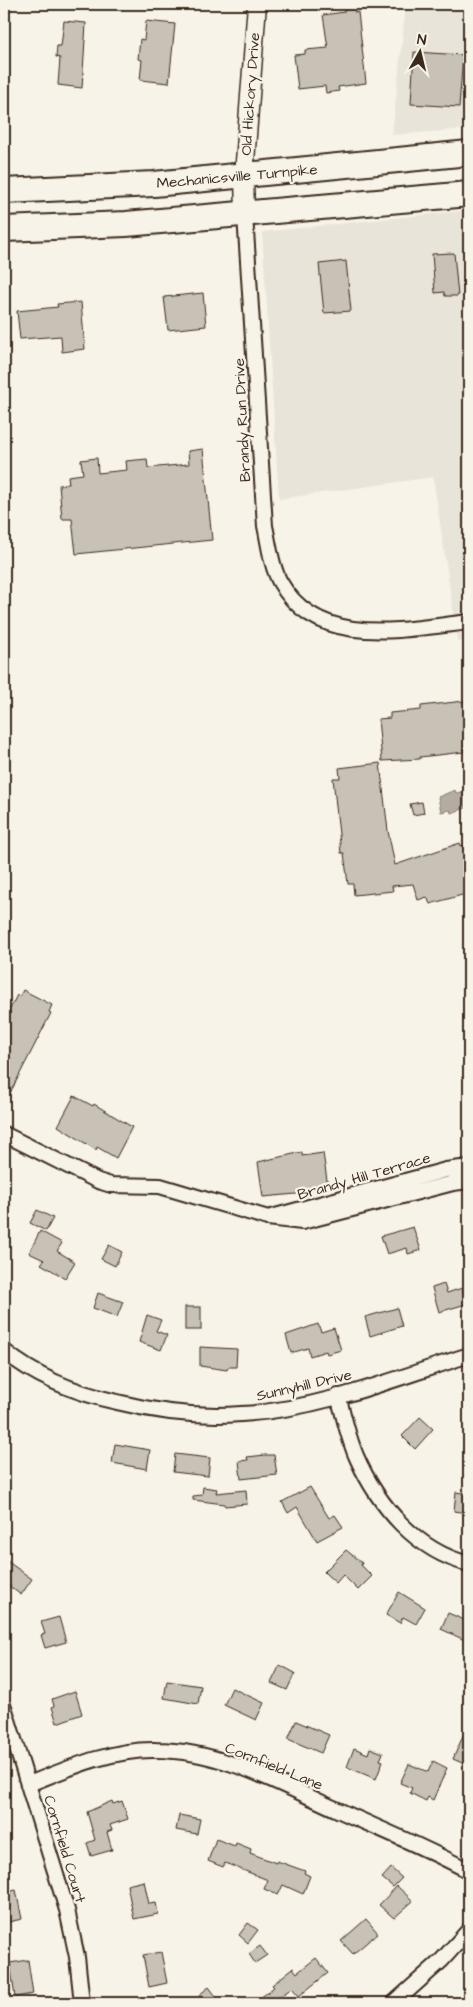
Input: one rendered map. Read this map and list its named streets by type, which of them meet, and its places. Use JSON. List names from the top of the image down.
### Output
{
  "streets": {
    "highway": ["Mechanicsville Turnpike"],
    "street": [
      "Old Hickory Drive",
      "Brandy Run Drive",
      "Brandy Hill Terrace",
      "Sunnyhill Drive",
      "Cornfield Lane",
      "Cornfield Court"
    ]
  },
  "crossings": [
    ["Old Hickory Drive", "Mechanicsville Turnpike"],
    ["Old Hickory Drive", "Brandy Run Drive"],
    ["Cornfield Lane", "Cornfield Court"]
  ],
  "north": "top"
}
